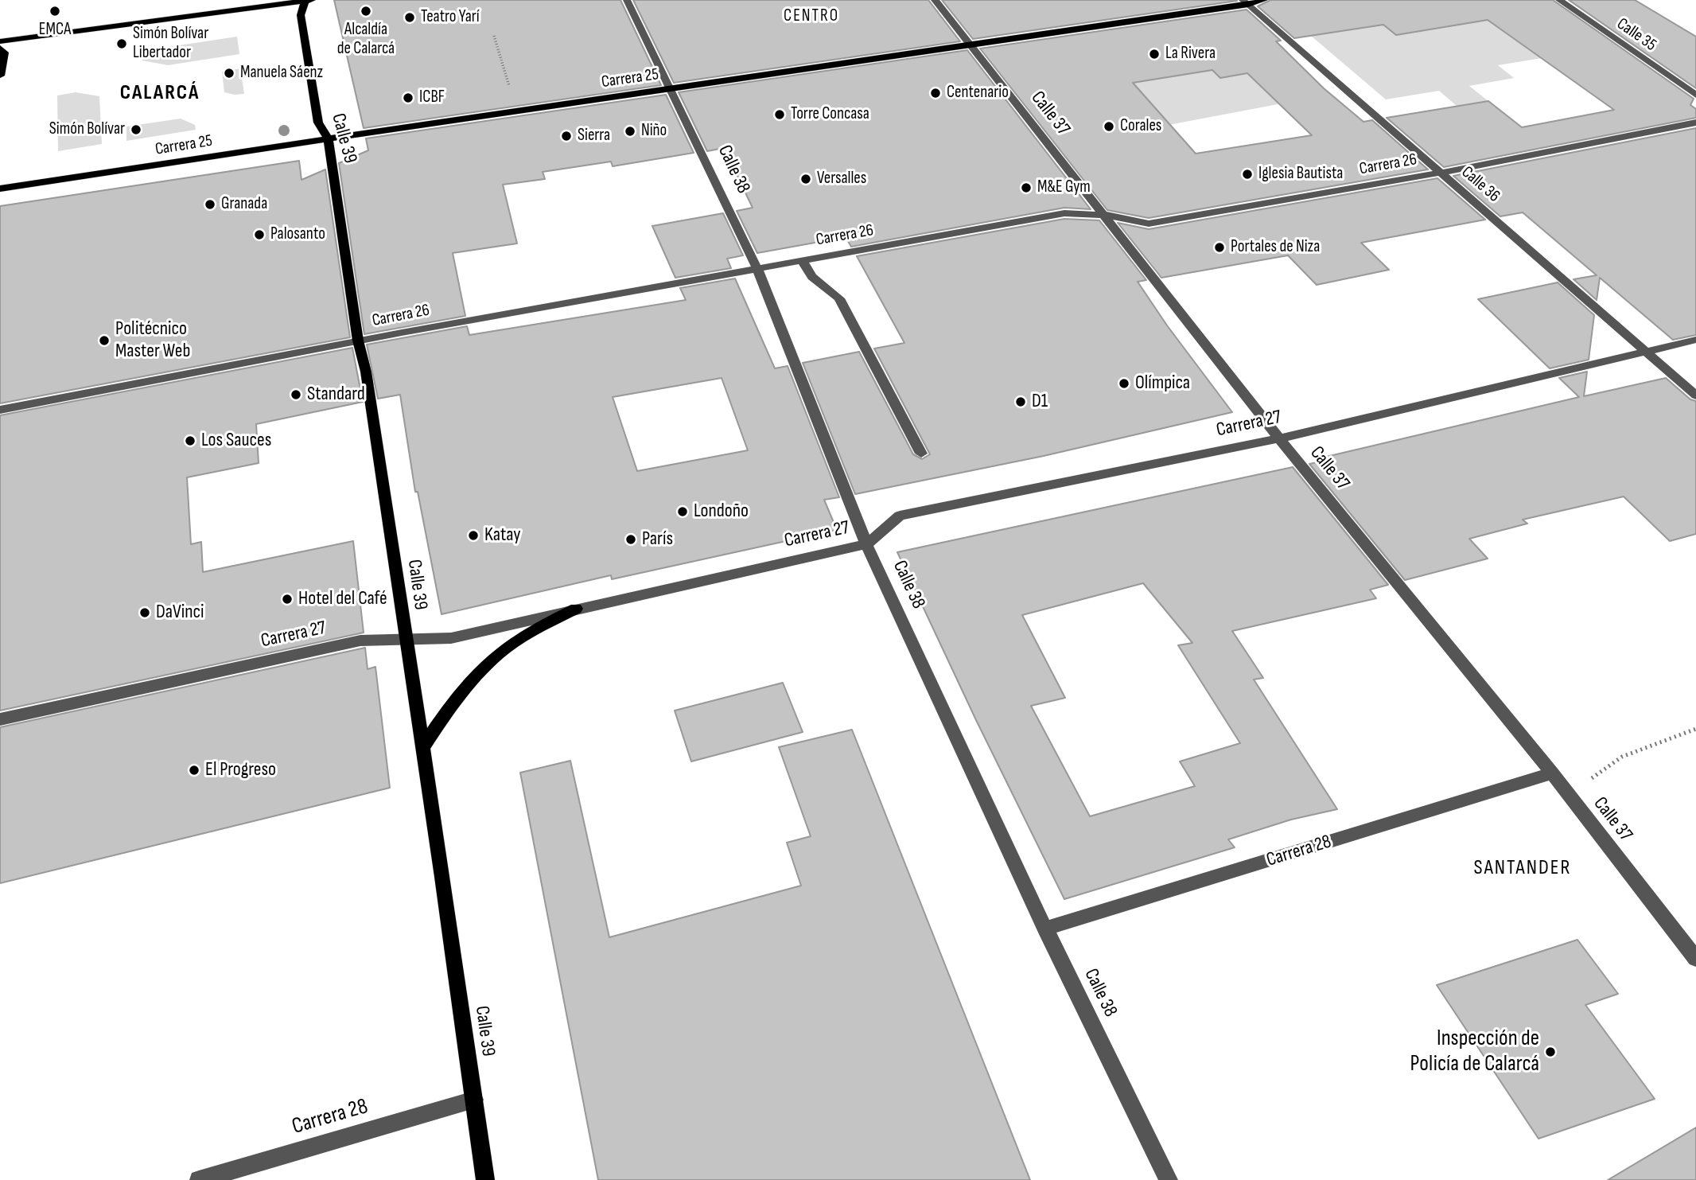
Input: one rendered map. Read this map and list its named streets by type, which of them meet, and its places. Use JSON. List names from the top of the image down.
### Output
{
  "streets": {
    "main road": ["Carrera 25", "Calle 39"],
    "street": [
      "Calle 35",
      "Calle 37",
      "Carrera 26",
      "Calle 38",
      "Calle 36",
      "Carrera 27",
      "Carrera 28"
    ]
  },
  "crossings": [
    ["Carrera 25", "Calle 37"],
    ["Carrera 25", "Calle 39"],
    ["Carrera 25", "Calle 38"],
    ["Carrera 25", "Calle 36"],
    ["Calle 37", "Carrera 26"],
    ["Calle 37", "Carrera 27"],
    ["Calle 37", "Carrera 28"],
    ["Calle 39", "Carrera 26"],
    ["Calle 39", "Carrera 27"],
    ["Calle 39", "Carrera 28"],
    ["Carrera 26", "Calle 38"],
    ["Carrera 26", "Calle 36"],
    ["Calle 38", "Carrera 27"],
    ["Calle 38", "Carrera 28"],
    ["Calle 36", "Carrera 27"]
  ],
  "districts": ["CENTRO", "CALARCÁ", "SANTANDER"],
  "places": [
    "EMCA",
    "Alcaldía de Calarcá",
    "Teatro Yarí",
    "Simón Bolívar Libertador",
    "La Rivera",
    "Manuela Sáenz",
    "Centenario",
    "ICBF",
    "Torre Concasa",
    "Corales",
    "Simón Bolívar",
    "Niño",
    "Sierra",
    "Iglesia Bautista",
    "Versalles",
    "M&E Gym",
    "Granada",
    "Palosanto",
    "Portales de Niza",
    "Politécnico Master Web",
    "Olímpica",
    "Standard",
    "D1",
    "Los Sauces",
    "Londoño",
    "Katay",
    "París",
    "Hotel del Café",
    "DaVinci",
    "El Progreso",
    "Inspección de Policía de Calarcá"
  ]
}
